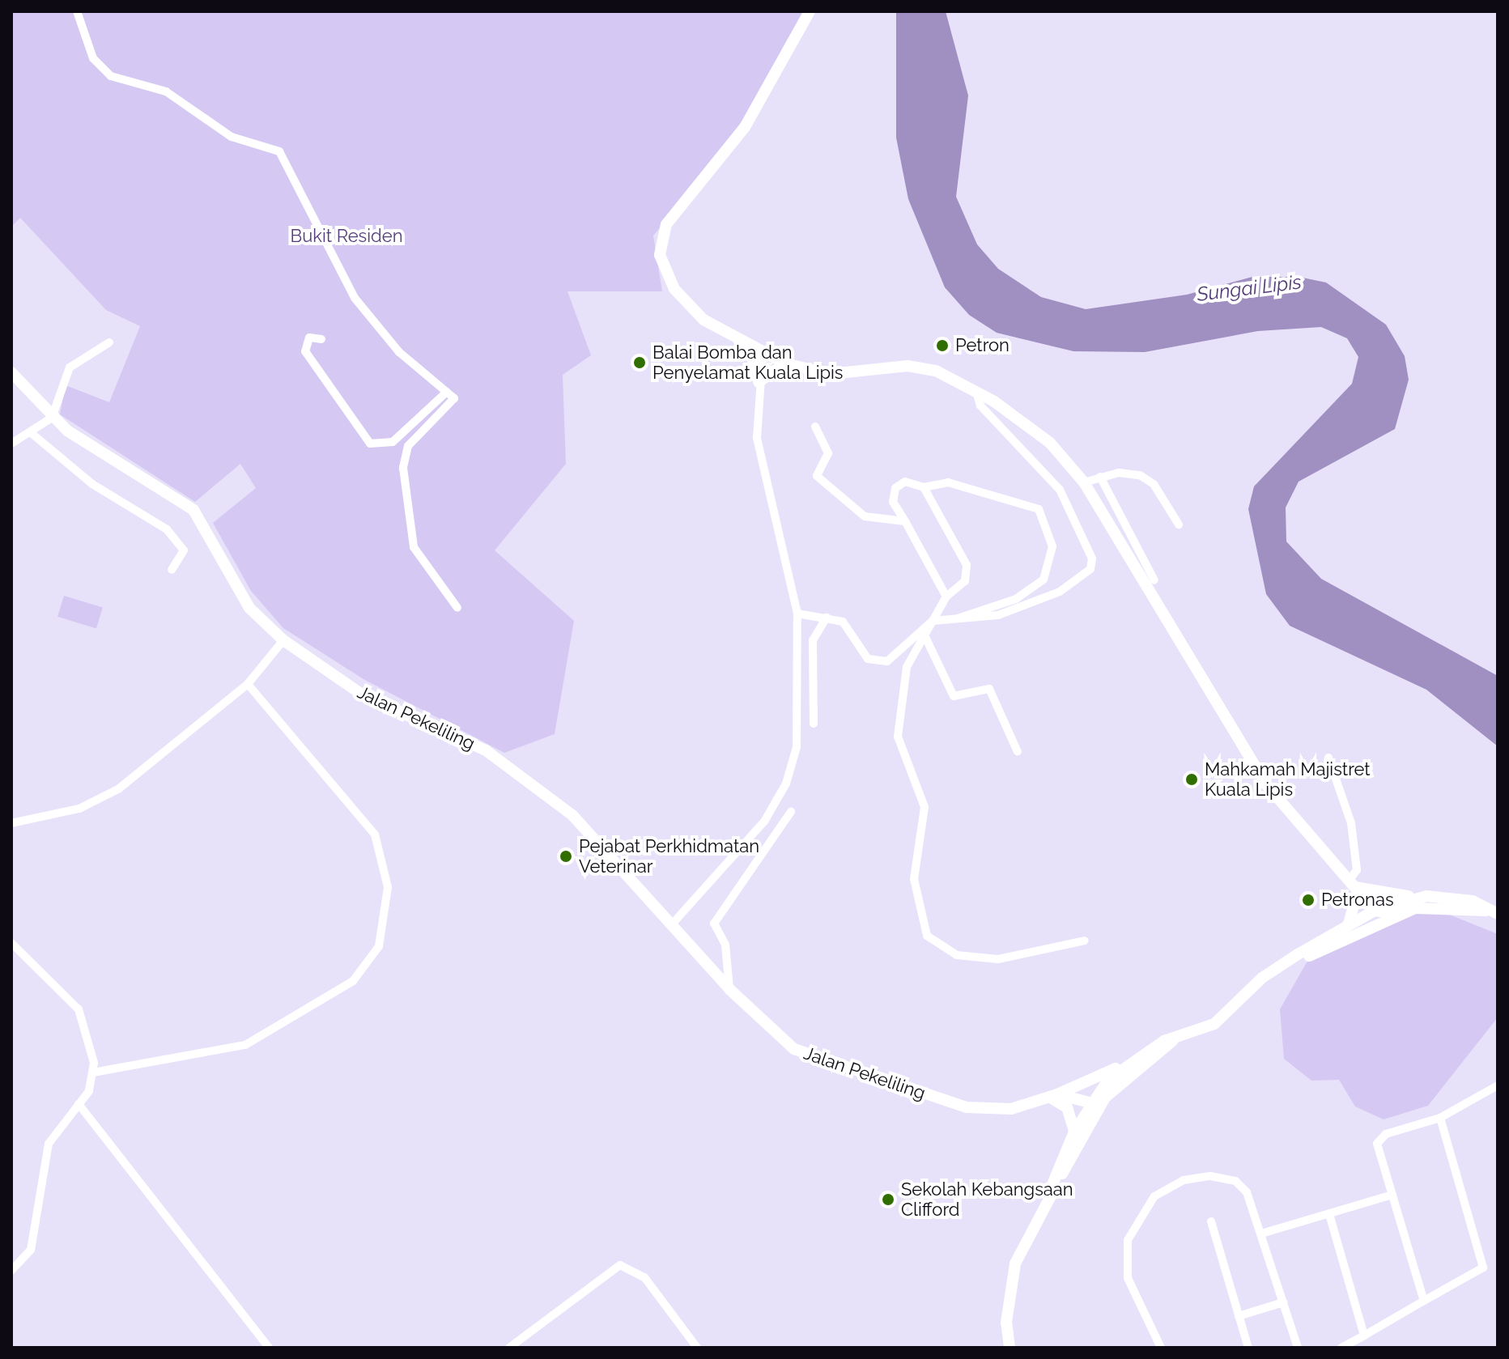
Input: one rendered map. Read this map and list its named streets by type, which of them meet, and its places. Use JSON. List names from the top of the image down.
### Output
{
  "streets": {
    "street": ["Jalan Pekeliling"]
  },
  "water": ["Sungai Lipis"],
  "parks": ["Bukit Residen"],
  "places": [
    "Petron",
    "Balai Bomba dan Penyelamat Kuala Lipis",
    "Mahkamah Majistret Kuala Lipis",
    "Pejabat Perkhidmatan Veterinar",
    "Petronas",
    "Sekolah Kebangsaan Clifford"
  ]
}
